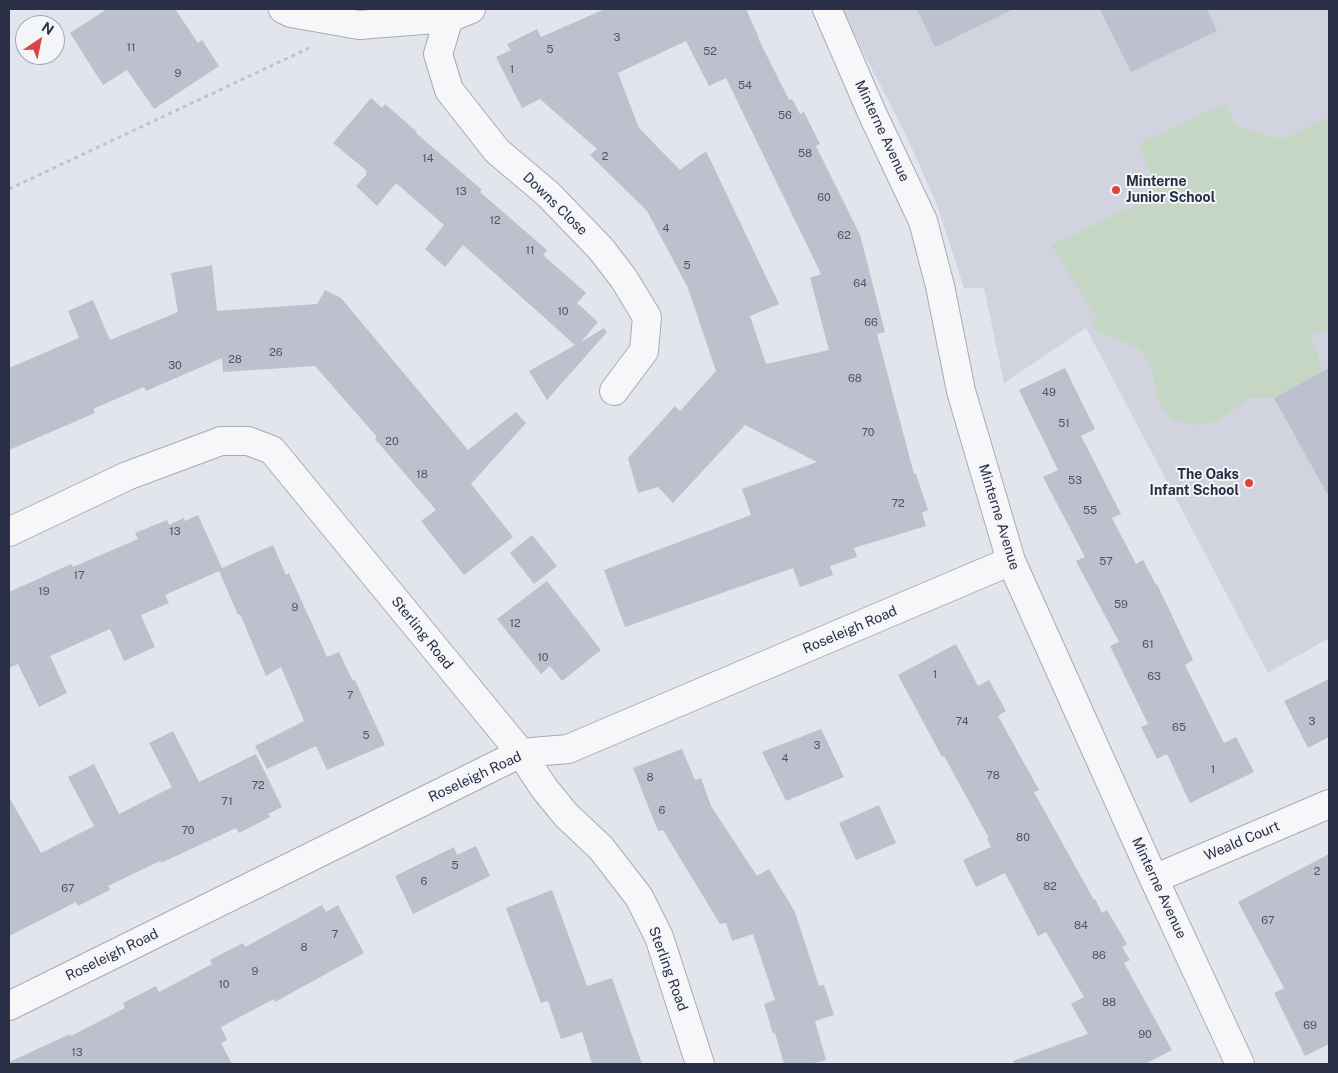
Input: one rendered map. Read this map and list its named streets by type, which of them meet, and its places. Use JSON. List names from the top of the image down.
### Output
{
  "streets": {
    "street": [
      "Minterne Avenue",
      "Downs Close",
      "Roseleigh Road",
      "Sterling Road",
      "Weald Court"
    ]
  },
  "crossings": [
    ["Minterne Avenue", "Roseleigh Road"],
    ["Minterne Avenue", "Weald Court"],
    ["Roseleigh Road", "Sterling Road"]
  ],
  "places": ["Minterne Junior School", "The Oaks Infant School"],
  "house_numbers": [
    "3",
    "11",
    "5",
    "52",
    "1",
    "9",
    "54",
    "56",
    "58",
    "2",
    "14",
    "13",
    "60",
    "12",
    "4",
    "62",
    "11",
    "5",
    "64",
    "10",
    "66",
    "26",
    "28",
    "30",
    "68",
    "49",
    "51",
    "70",
    "20",
    "18",
    "53",
    "72",
    "55",
    "13",
    "57",
    "17",
    "19",
    "59",
    "9",
    "12",
    "61",
    "10",
    "1",
    "63",
    "7",
    "74",
    "3",
    "65",
    "5",
    "3",
    "4",
    "1",
    "78",
    "8",
    "72",
    "71",
    "6",
    "70",
    "80",
    "5",
    "2",
    "6",
    "82",
    "67",
    "67",
    "84",
    "7",
    "8",
    "86",
    "9",
    "10",
    "88",
    "69",
    "90",
    "13"
  ],
  "north": "top right"
}
